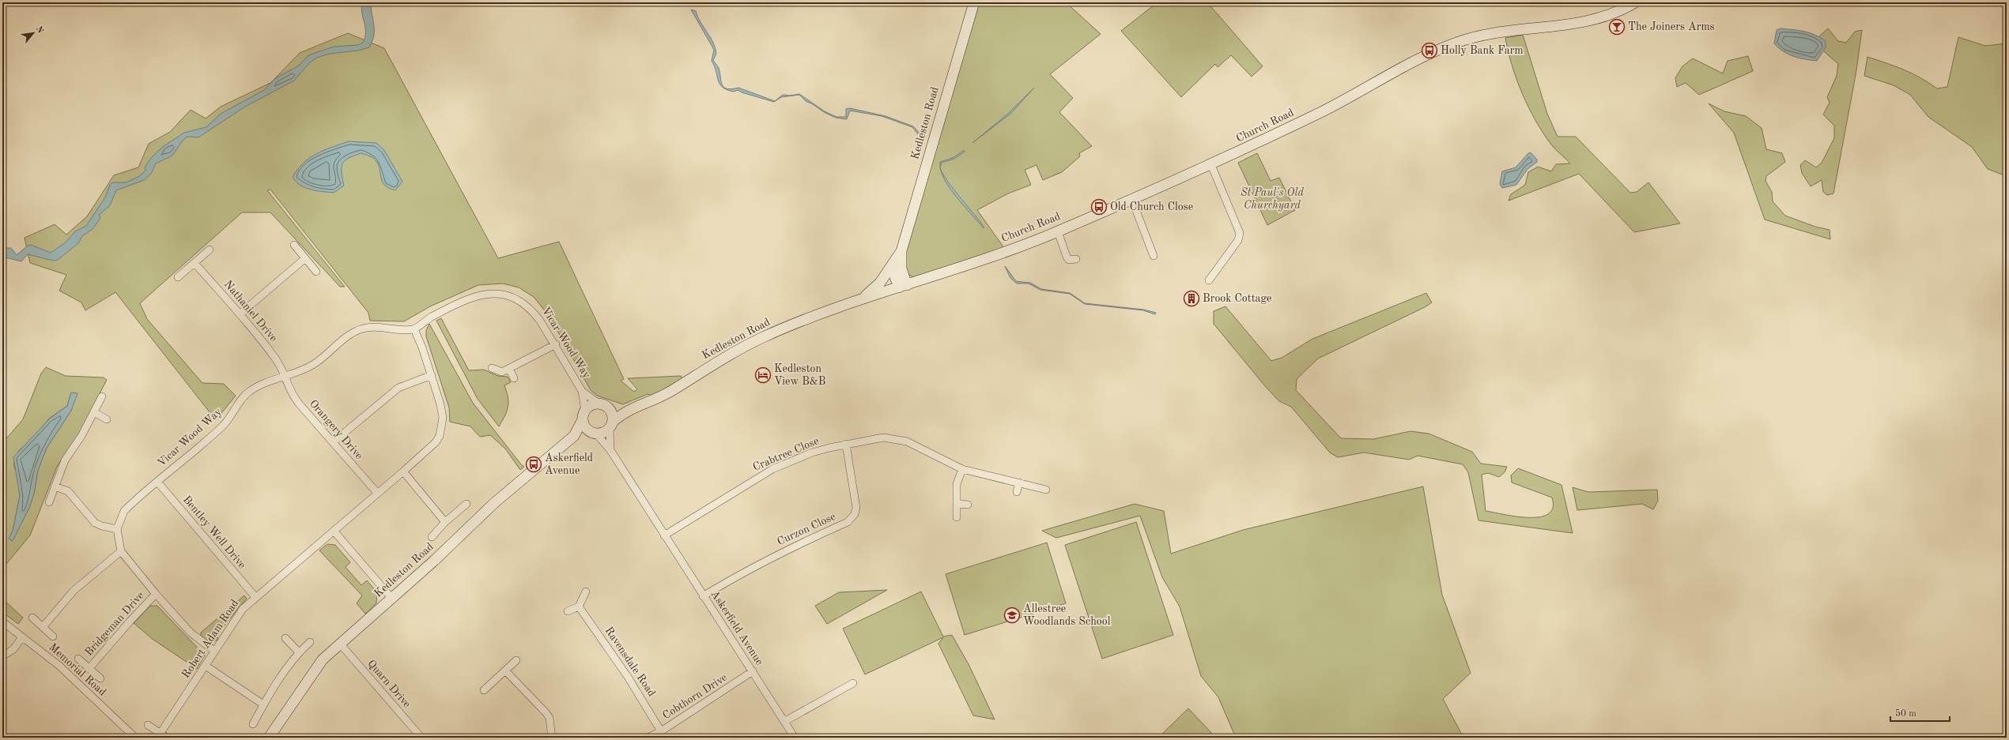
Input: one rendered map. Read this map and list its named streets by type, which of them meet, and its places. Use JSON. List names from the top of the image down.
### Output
{
  "streets": {
    "street": [
      "Kedleston Road",
      "Church Road",
      "Nathaniel Drive",
      "Vicar Wood Way",
      "Orangery Drive",
      "Crabtree Close",
      "Curzon Close",
      "Bentley Well Drive",
      "Bridgeman Drive",
      "Askerfield Avenue",
      "Robert Adam Road",
      "Ravensdale Road",
      "Memorial Road",
      "Quarn Drive",
      "Cobthorn Drive"
    ]
  },
  "crossings": [
    ["Kedleston Road", "Church Road"],
    ["Kedleston Road", "Vicar Wood Way"],
    ["Kedleston Road", "Askerfield Avenue"],
    ["Kedleston Road", "Quarn Drive"],
    ["Nathaniel Drive", "Vicar Wood Way"],
    ["Nathaniel Drive", "Orangery Drive"],
    ["Vicar Wood Way", "Orangery Drive"],
    ["Vicar Wood Way", "Bentley Well Drive"],
    ["Vicar Wood Way", "Askerfield Avenue"],
    ["Vicar Wood Way", "Robert Adam Road"],
    ["Orangery Drive", "Robert Adam Road"],
    ["Crabtree Close", "Curzon Close"],
    ["Crabtree Close", "Askerfield Avenue"],
    ["Curzon Close", "Askerfield Avenue"],
    ["Bentley Well Drive", "Robert Adam Road"],
    ["Askerfield Avenue", "Cobthorn Drive"],
    ["Ravensdale Road", "Cobthorn Drive"]
  ],
  "parks": ["St Paul's Old Churchyard"],
  "places": {
    "bar": ["The Joiners Arms"],
    "bus stop": ["Holly Bank Farm", "Old Church Close", "Askerfield Avenue"],
    "building": ["Brook Cottage"],
    "hotel": ["Kedleston View B&B"],
    "school or university": ["Allestree Woodlands School"]
  },
  "scale_bar": "50 m",
  "north": "top right"
}
